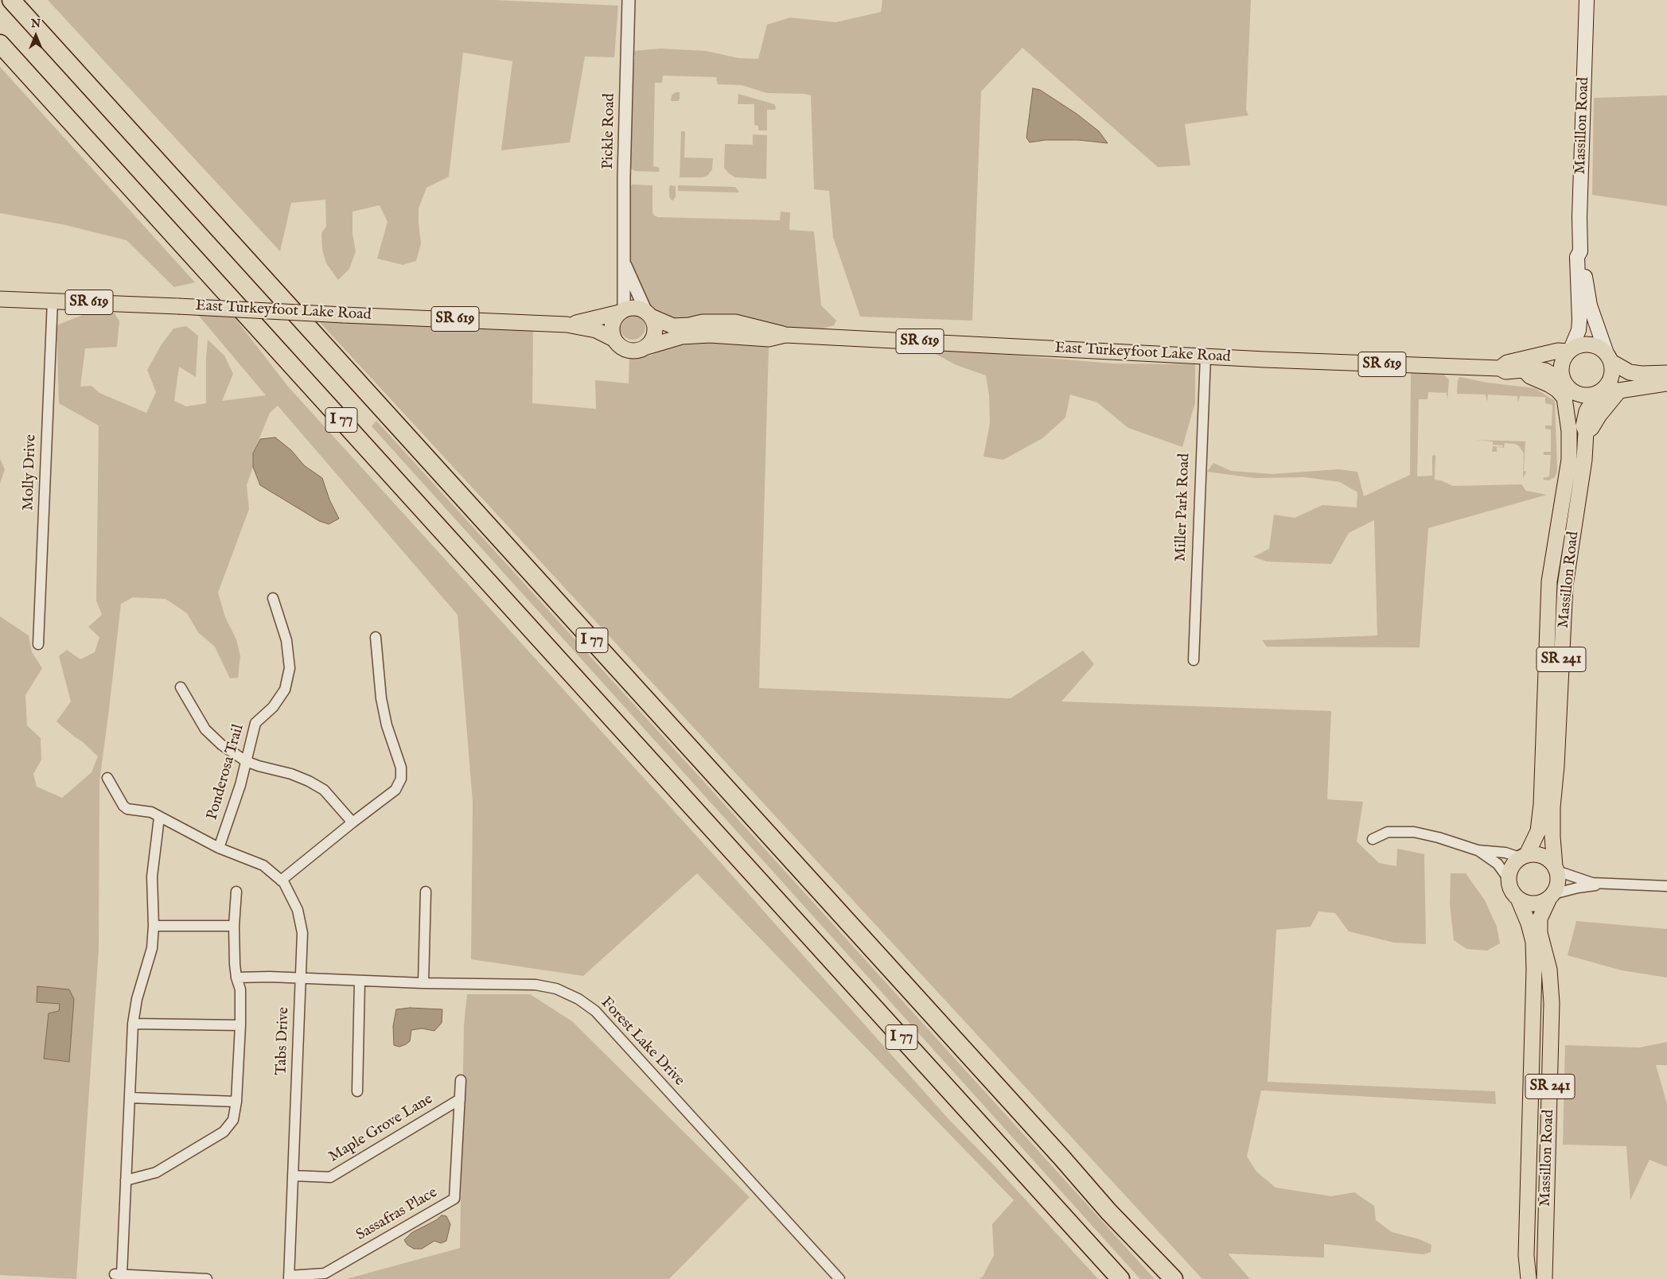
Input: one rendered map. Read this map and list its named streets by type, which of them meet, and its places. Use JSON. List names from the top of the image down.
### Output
{
  "streets": {
    "highway": ["I 77"],
    "main road": [
      "Massillon Road",
      "SR 619",
      "East Turkeyfoot Lake Road",
      "SR 241"
    ],
    "street": [
      "Pickle Road",
      "Molly Drive",
      "Miller Park Road",
      "Ponderosa Trail",
      "Tabs Drive",
      "Forest Lake Drive",
      "Maple Grove Lane",
      "Sassafras Place"
    ]
  },
  "crossings": [
    ["Massillon Road", "East Turkeyfoot Lake Road"],
    ["Massillon Road", "SR 241"],
    ["Pickle Road", "East Turkeyfoot Lake Road"],
    ["East Turkeyfoot Lake Road", "Molly Drive"],
    ["East Turkeyfoot Lake Road", "Miller Park Road"],
    ["Ponderosa Trail", "Tabs Drive"],
    ["Tabs Drive", "Forest Lake Drive"],
    ["Tabs Drive", "Maple Grove Lane"],
    ["Tabs Drive", "Sassafras Place"],
    ["Maple Grove Lane", "Sassafras Place"]
  ],
  "north": "top"
}
